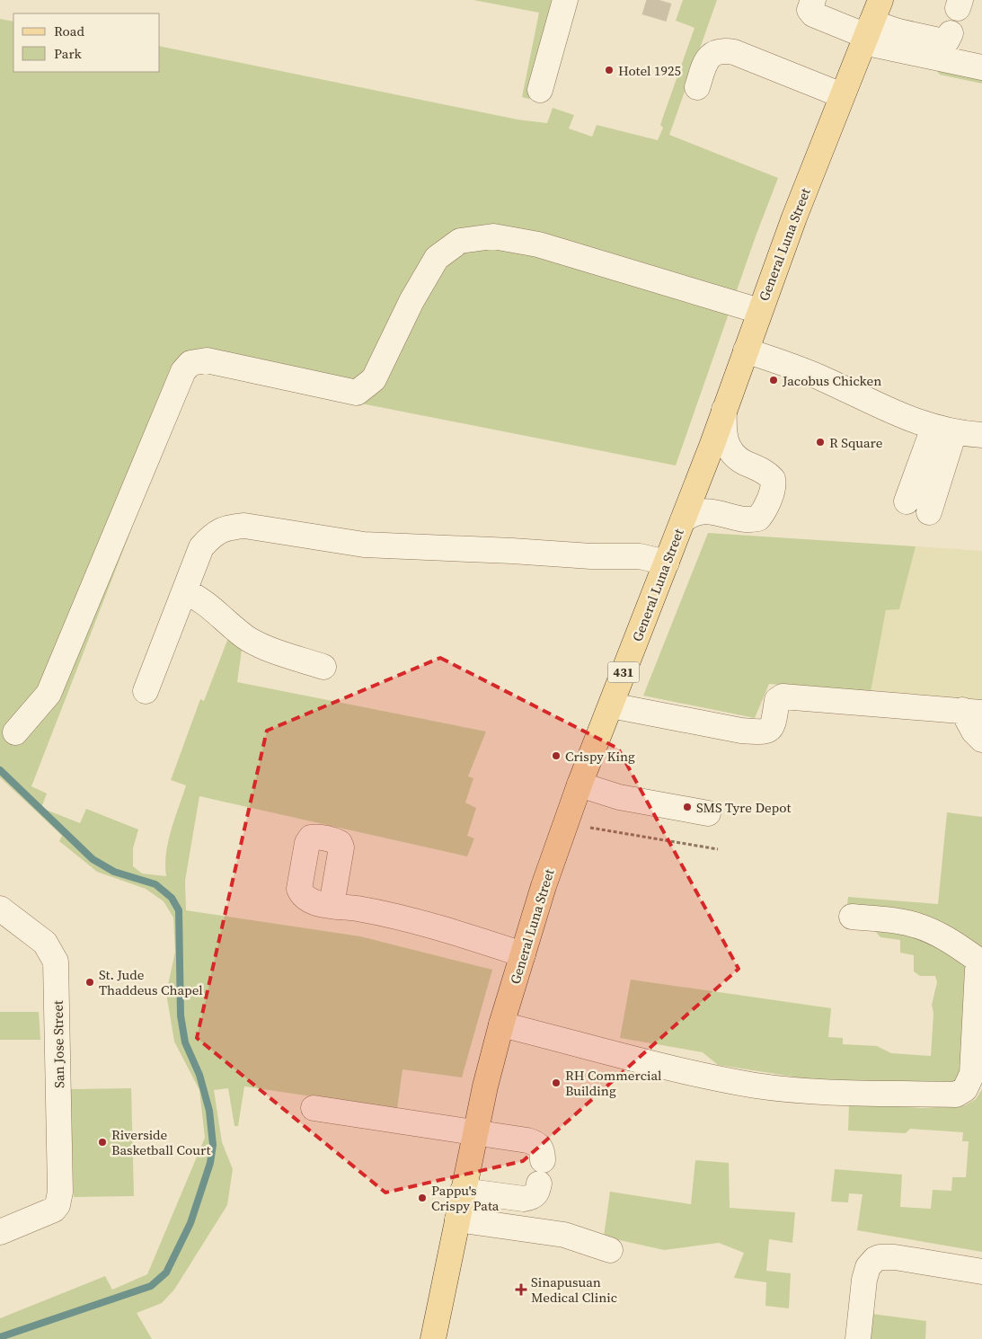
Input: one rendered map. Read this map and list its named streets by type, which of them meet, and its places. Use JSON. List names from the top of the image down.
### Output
{
  "streets": {
    "main road": ["General Luna Street", "431"],
    "street": ["San Jose Street"]
  },
  "places": {
    "other": [
      "Hotel 1925",
      "Jacobus Chicken",
      "R Square",
      "Crispy King",
      "SMS Tyre Depot",
      "St. Jude Thaddeus Chapel",
      "RH Commercial Building",
      "Riverside Basketball Court",
      "Pappu's Crispy Pata"
    ],
    "health": ["Sinapusuan Medical Clinic"]
  },
  "legend": ["Road", "Park"]
}
